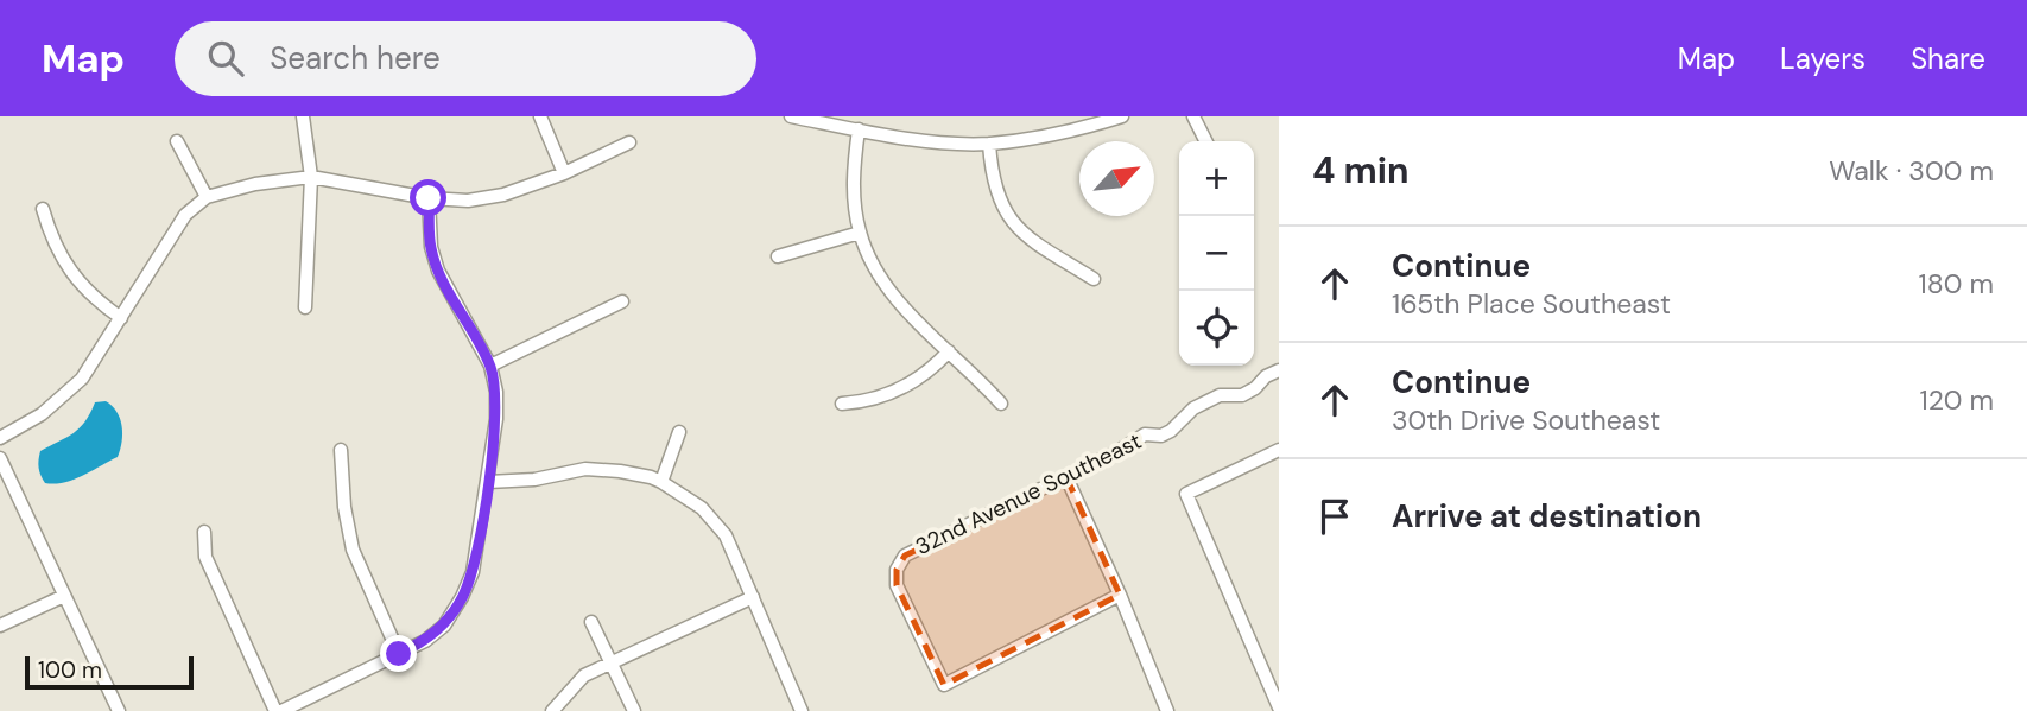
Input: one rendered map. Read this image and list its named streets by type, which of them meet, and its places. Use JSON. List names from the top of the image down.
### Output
{
  "streets": {
    "street": ["32nd Avenue Southeast"]
  },
  "scale_bar": "100 m",
  "north": "top right",
  "page": {
    "header": "Map",
    "search": "Search here",
    "nav": ["Map", "Layers", "Share"],
    "heading": ["4 min", "Walk · 300 m"],
    "map_buttons": ["+", "−"],
    "list": [
      ["Continue", "165th Place Southeast", "180 m"],
      ["Continue", "30th Drive Southeast", "120 m"],
      "Arrive at destination"
    ],
    "scale": "100 m"
  }
}
